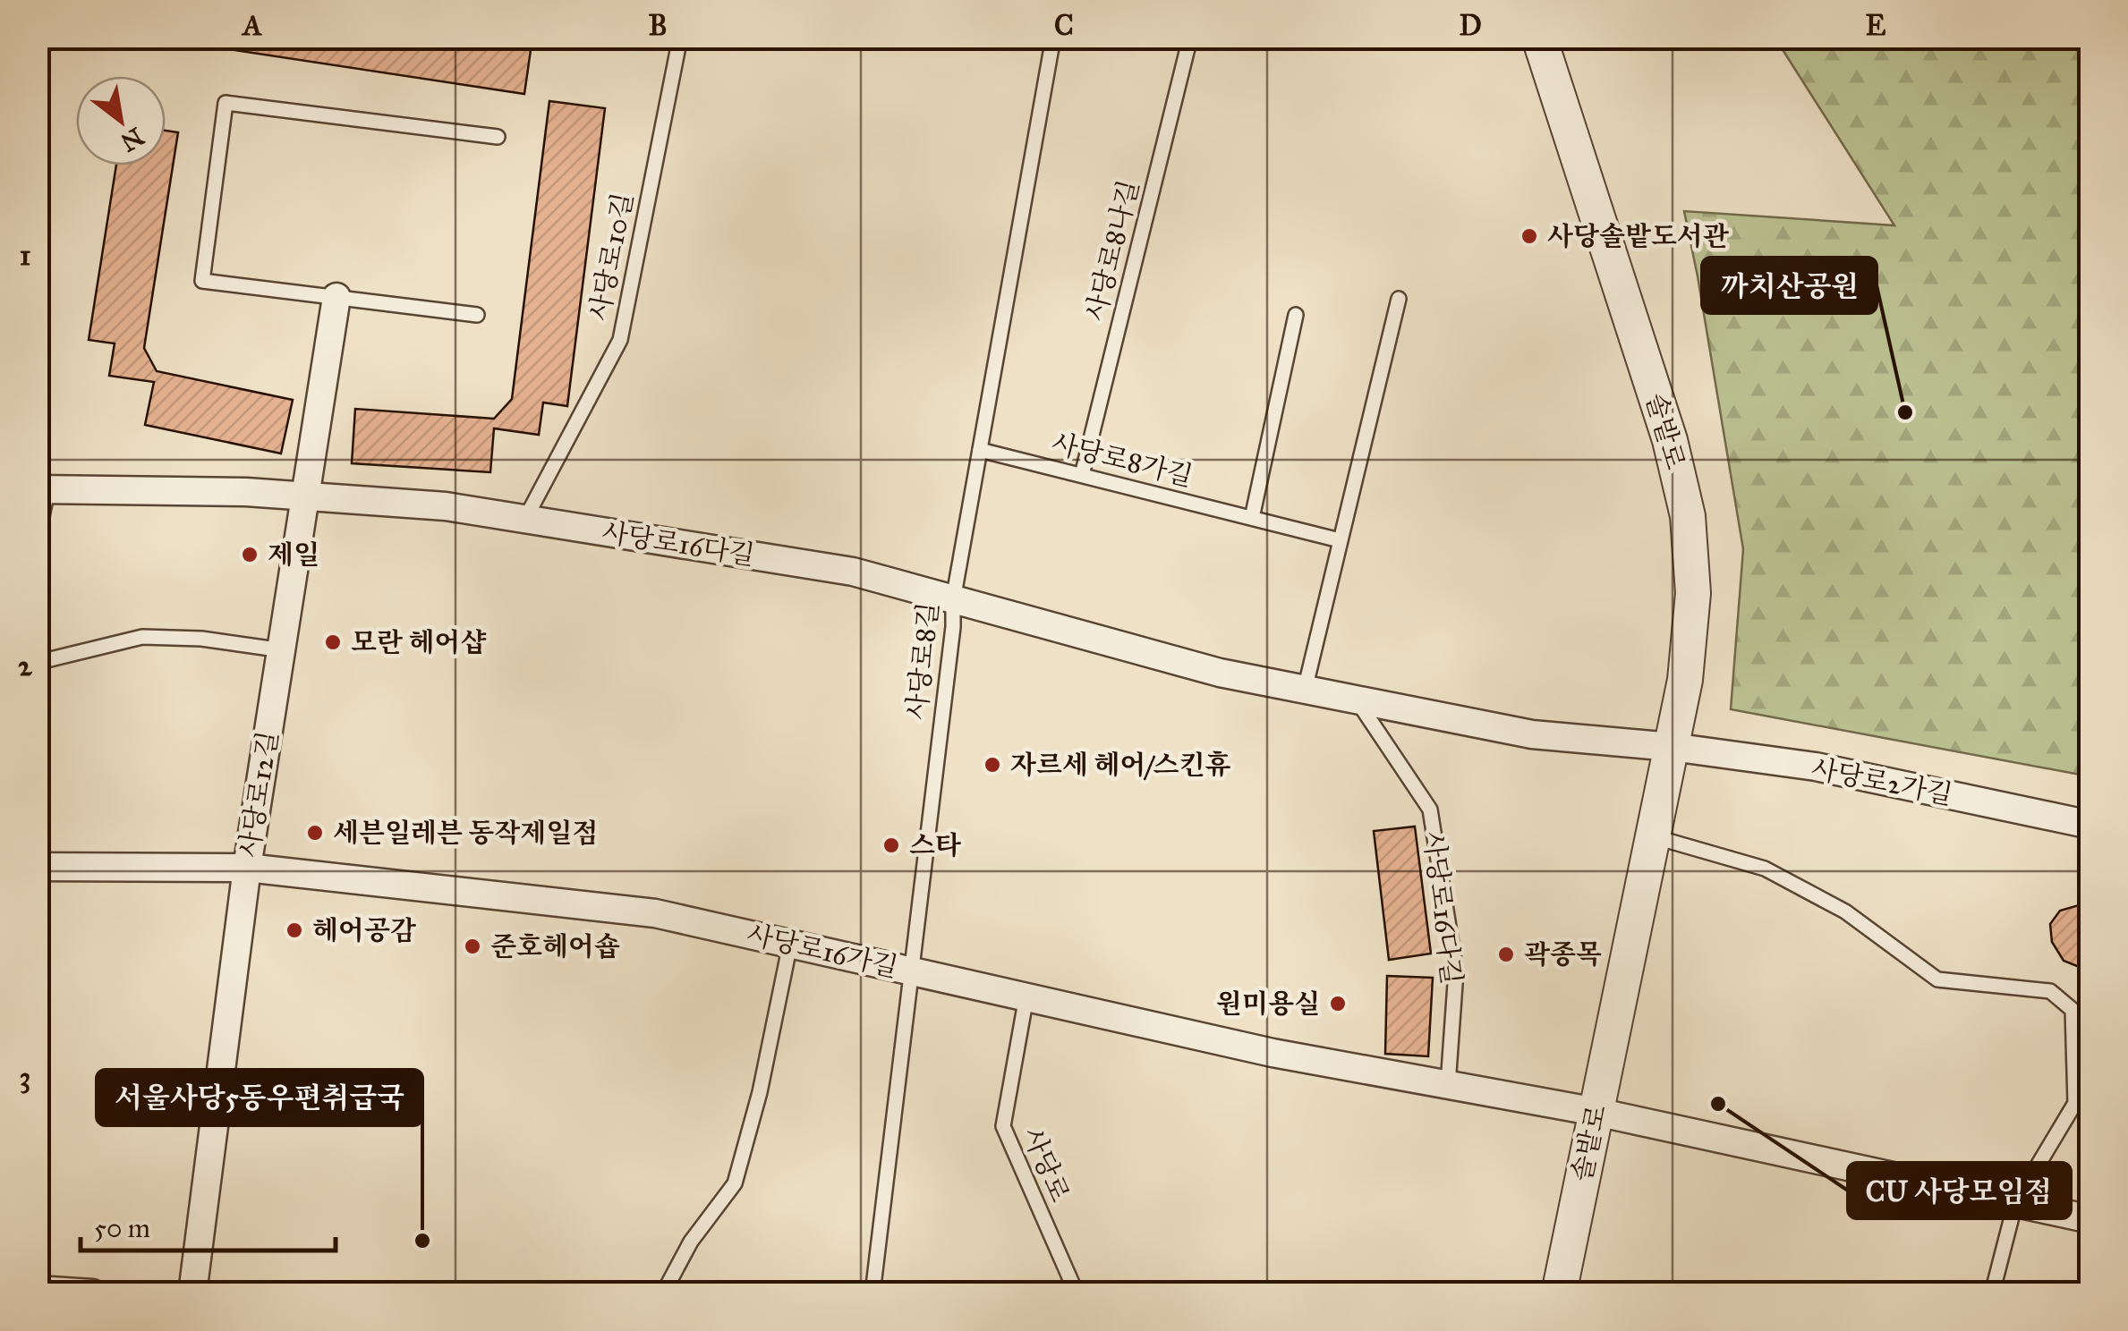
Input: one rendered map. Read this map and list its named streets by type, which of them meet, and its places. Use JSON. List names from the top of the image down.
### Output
{
  "streets": {
    "street": [
      "솔밭로",
      "사당로16다길",
      "사당로2가길",
      "사당로12길",
      "사당로16가길"
    ],
    "lane": [
      "사당로8나길",
      "사당로10길",
      "사당로8가길",
      "사당로8길",
      "사당로"
    ]
  },
  "crossings": [
    ["사당로8나길", "사당로8가길"],
    ["사당로10길", "사당로16다길"],
    ["솔밭로", "사당로16다길"],
    ["솔밭로", "사당로2가길"],
    ["솔밭로", "사당로16가길"],
    ["사당로8가길", "사당로8길"],
    ["사당로16다길", "사당로8길"],
    ["사당로16다길", "사당로2가길"],
    ["사당로16다길", "사당로12길"],
    ["사당로16다길", "사당로16가길"],
    ["사당로8길", "사당로16가길"],
    ["사당로12길", "사당로16가길"],
    ["사당로16가길", "사당로"]
  ],
  "places": [
    "사당솔밭도서관",
    "까치산공원",
    "제일",
    "모란 헤어샵",
    "자르세 헤어/스킨휴",
    "세븐일레븐 동작제일점",
    "스타",
    "헤어공감",
    "준호헤어숍",
    "곽종목",
    "원미용실",
    "CU 사당모임점",
    "서울사당5동우편취급국"
  ],
  "scale_bar": "50 m",
  "north": "bottom right",
  "grid": {
    "columns": [
      "A",
      "B",
      "C",
      "D",
      "E"
    ],
    "rows": ["1", "2", "3"]
  }
}
